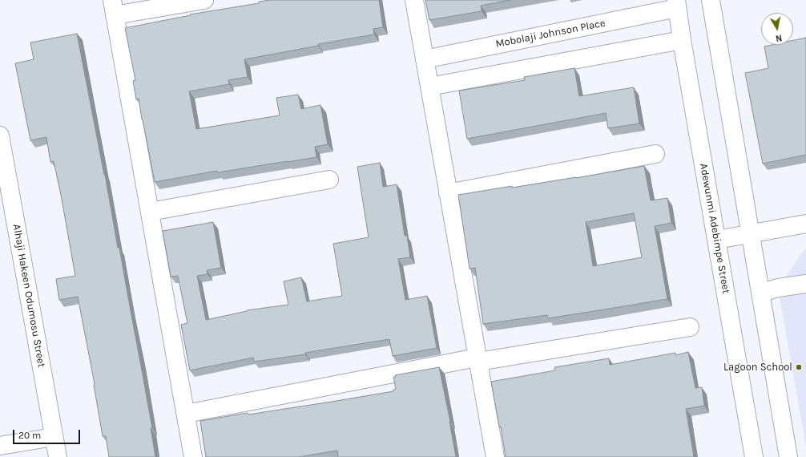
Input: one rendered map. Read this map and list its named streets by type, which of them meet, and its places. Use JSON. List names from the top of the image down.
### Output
{
  "streets": {
    "street": ["Mobolaji Johnson Place", "Adewunmi Adebimpe Street", "Alhaji Hakeen Odumosu Street"]
  },
  "crossings": [
    ["Mobolaji Johnson Place", "Adewunmi Adebimpe Street"]
  ],
  "places": ["Lagoon School"],
  "scale_bar": "20 m",
  "north": "bottom"
}
